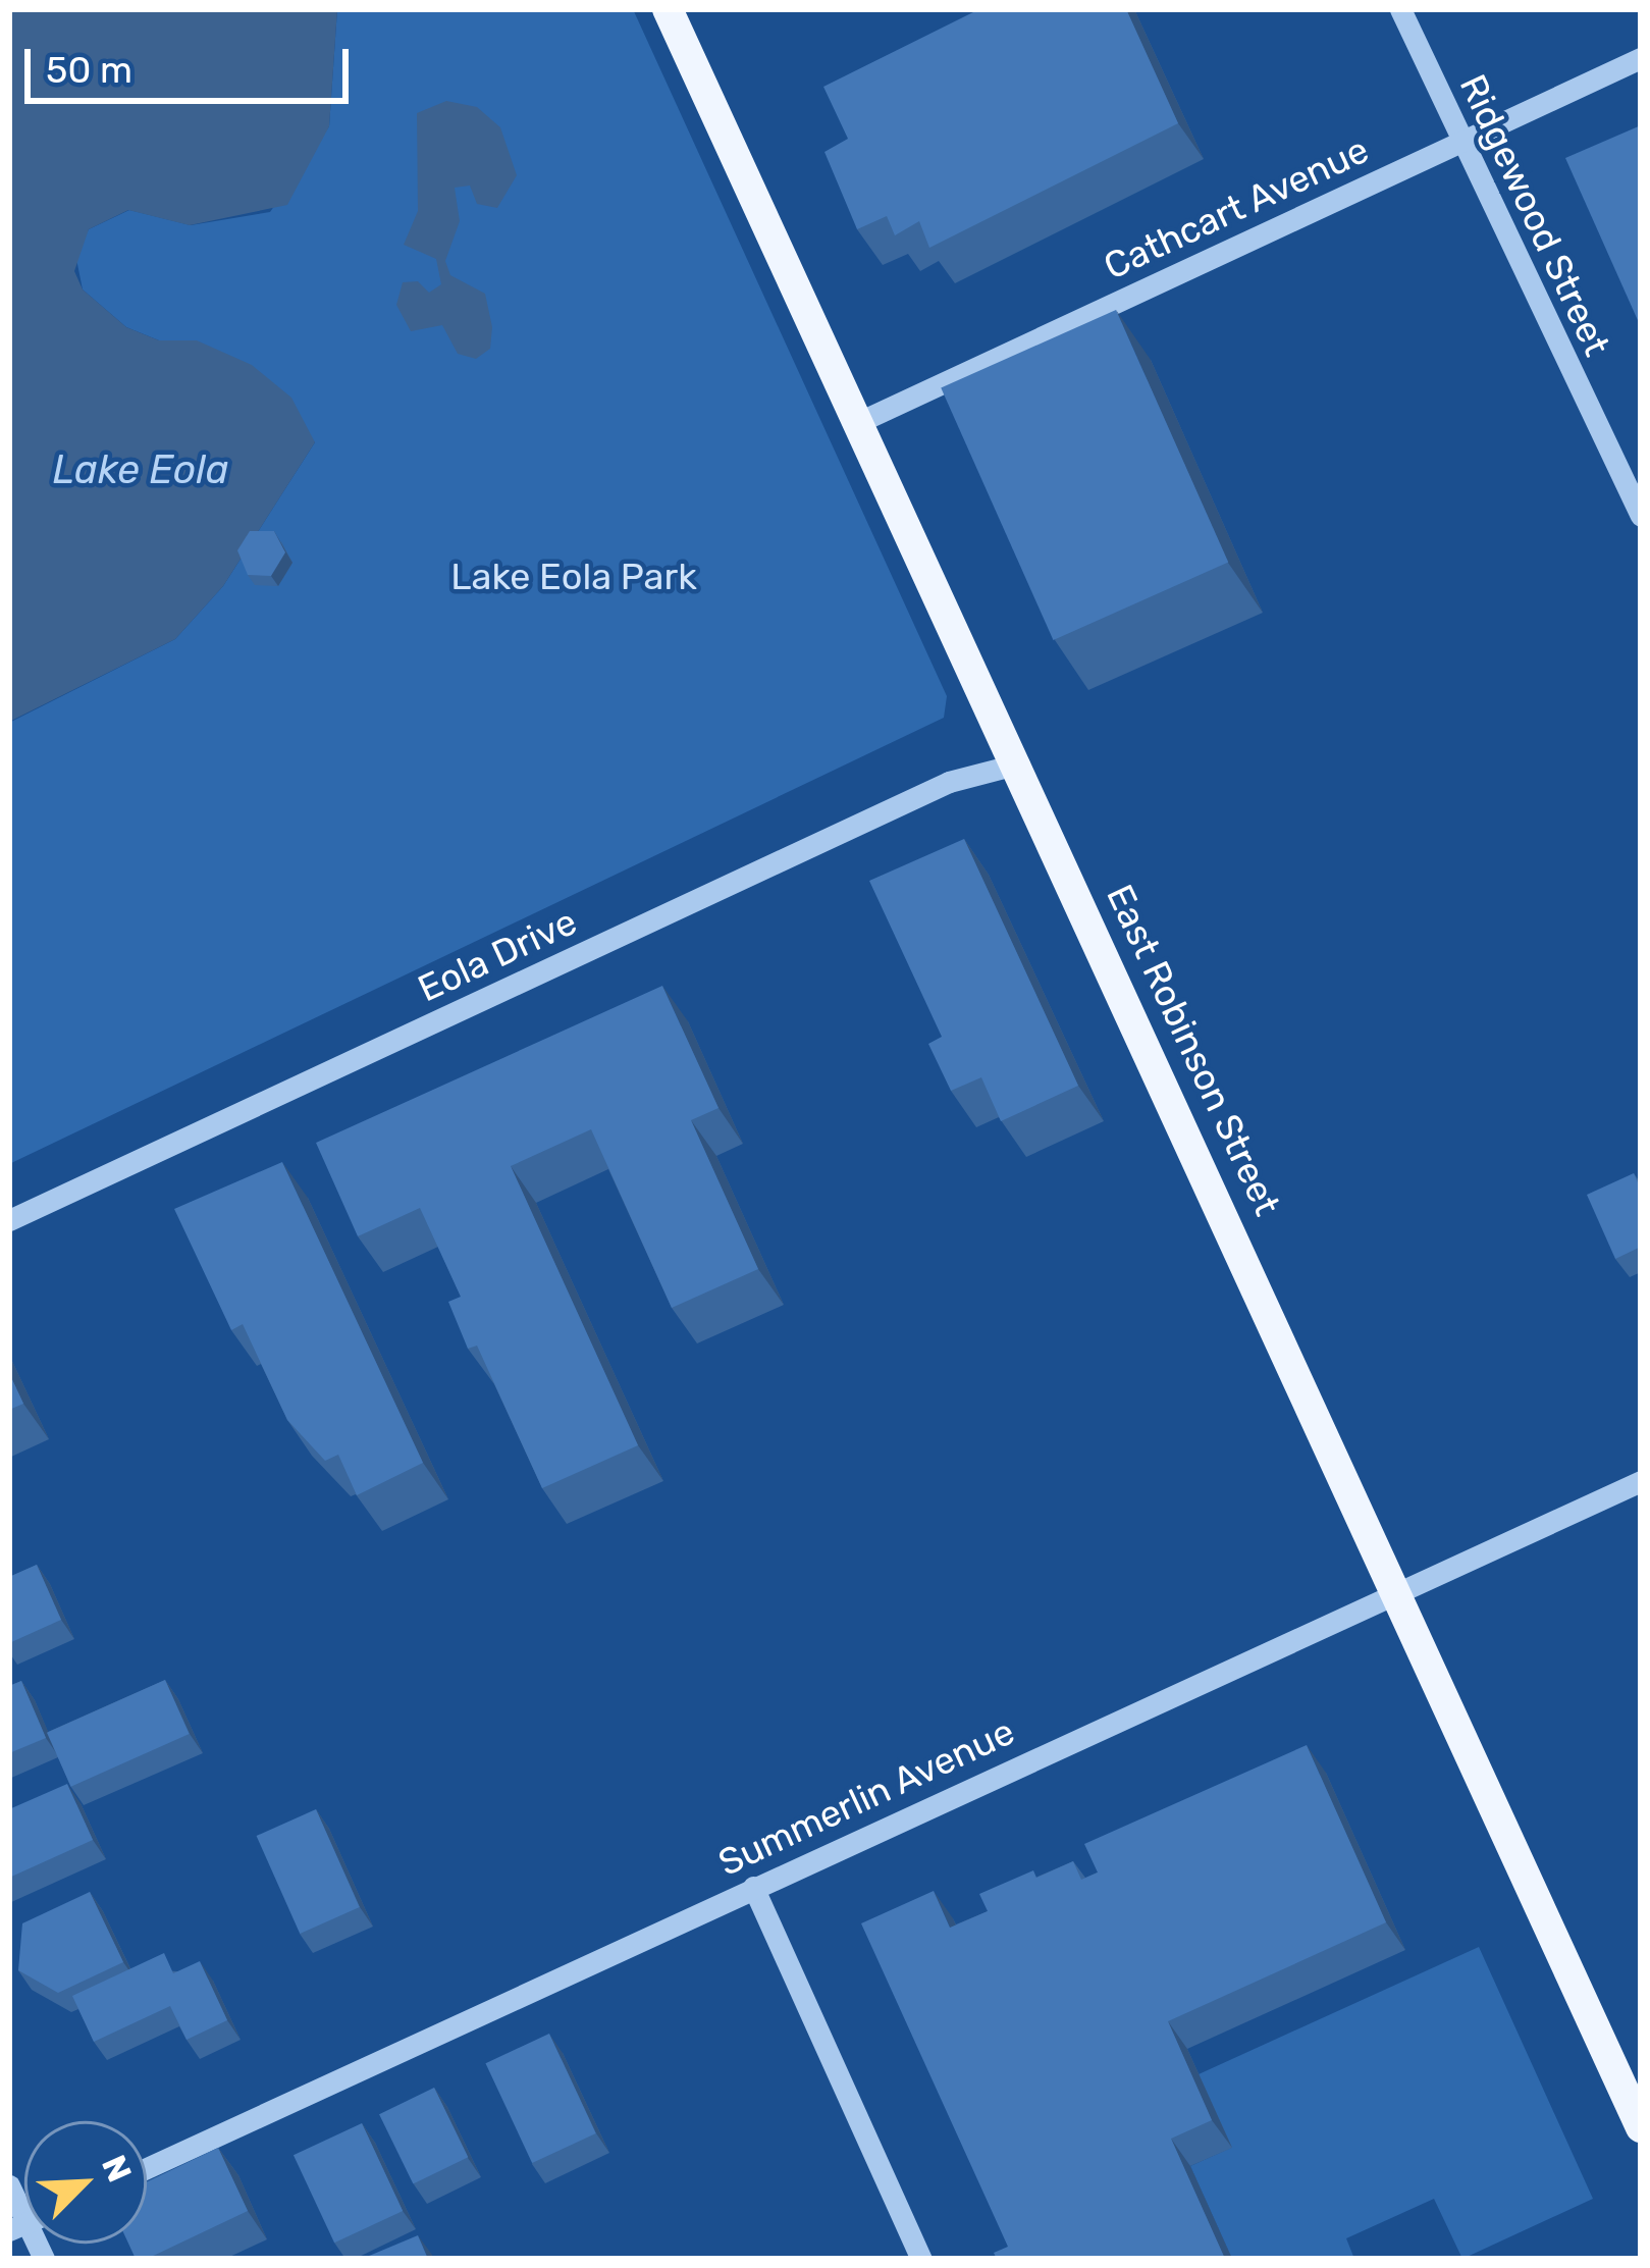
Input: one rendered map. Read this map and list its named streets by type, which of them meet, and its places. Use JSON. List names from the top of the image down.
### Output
{
  "streets": {
    "main road": ["East Robinson Street"],
    "street": [
      "Cathcart Avenue",
      "Ridgewood Street",
      "Eola Drive",
      "Summerlin Avenue"
    ]
  },
  "crossings": [
    ["Cathcart Avenue", "Ridgewood Street"],
    ["Cathcart Avenue", "East Robinson Street"],
    ["Eola Drive", "East Robinson Street"],
    ["East Robinson Street", "Summerlin Avenue"]
  ],
  "water": ["Lake Eola"],
  "parks": ["Lake Eola Park"],
  "scale_bar": "50 m",
  "north": "top right"
}
